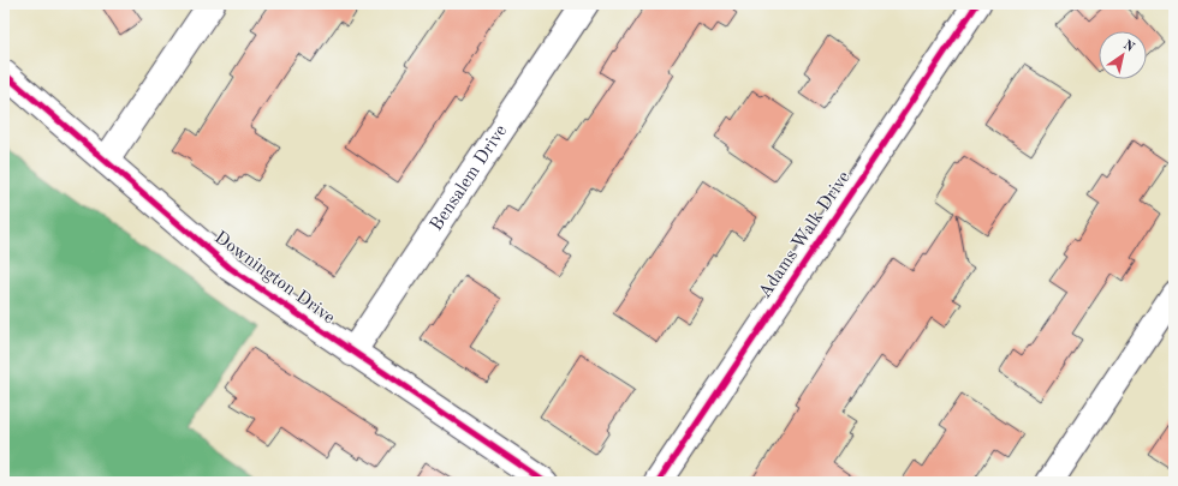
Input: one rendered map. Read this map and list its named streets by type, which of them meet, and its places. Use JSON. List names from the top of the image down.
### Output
{
  "streets": {
    "street": ["Bensalem Drive", "Adams Walk Drive", "Downington Drive"]
  },
  "crossings": [
    ["Bensalem Drive", "Downington Drive"]
  ],
  "north": "top right"
}
